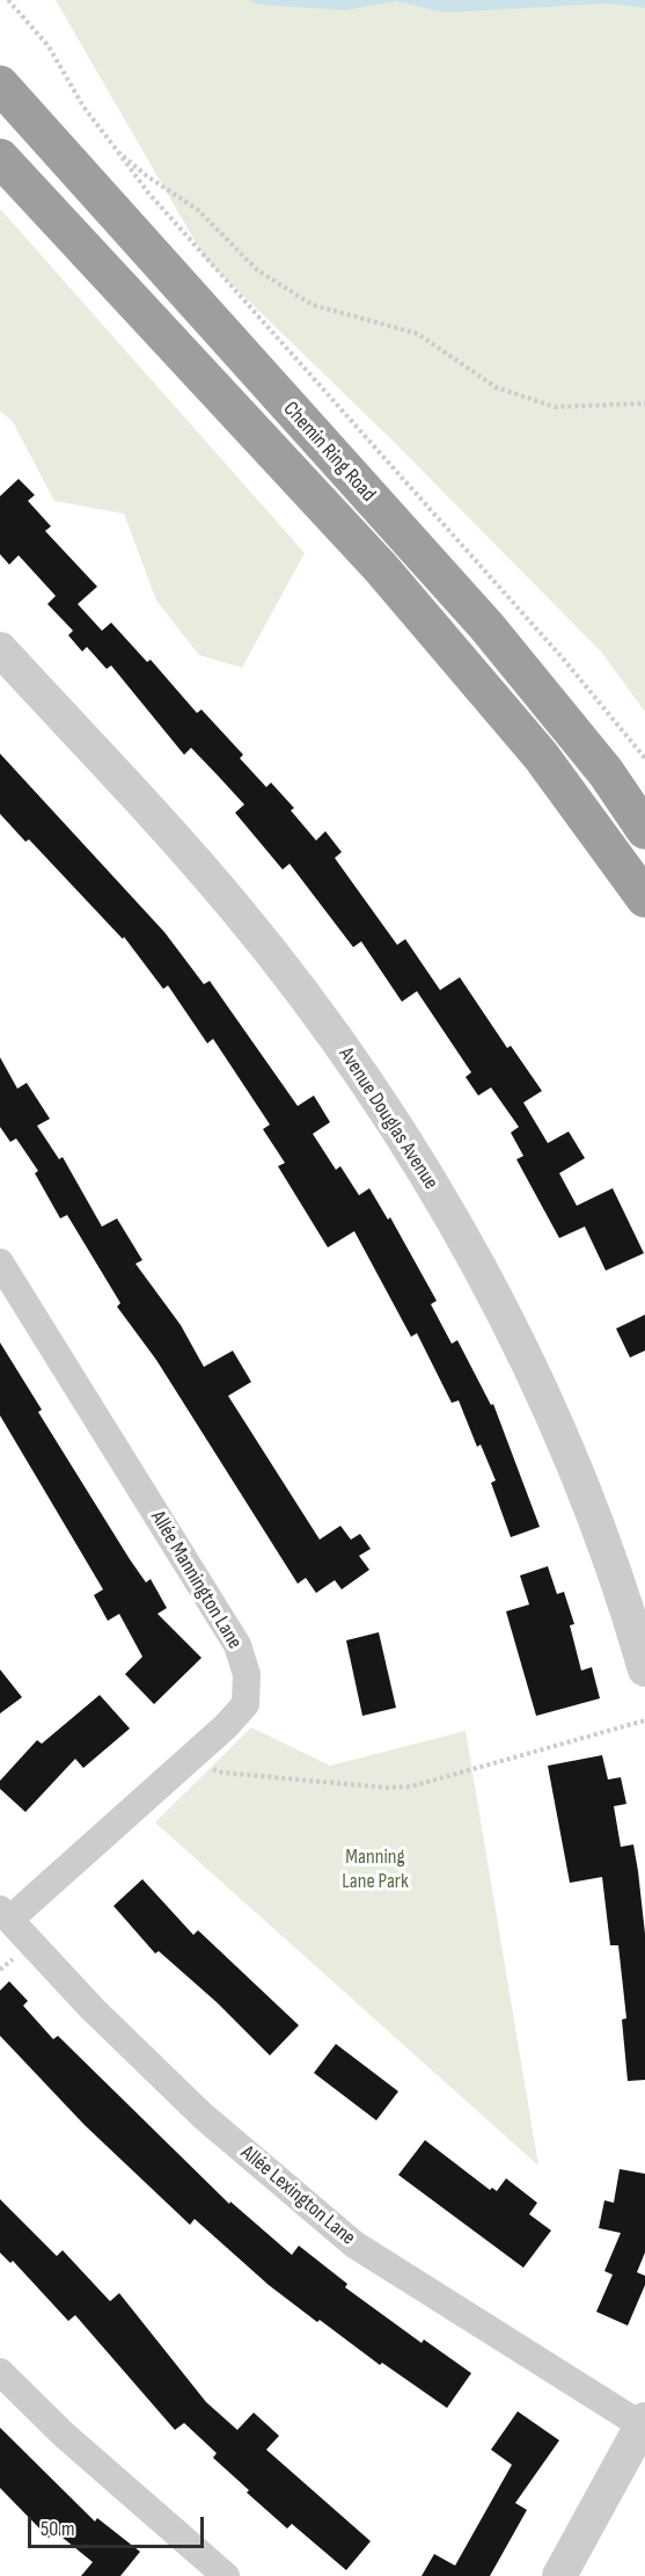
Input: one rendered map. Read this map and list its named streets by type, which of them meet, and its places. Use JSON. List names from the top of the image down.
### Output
{
  "streets": {
    "highway": ["Chemin Ring Road"],
    "street": ["Avenue Douglas Avenue", "Allée Mannington Lane", "Allée Lexington Lane"]
  },
  "crossings": [
    ["Allée Mannington Lane", "Allée Lexington Lane"]
  ],
  "parks": ["Manning Lane Park"],
  "scale_bar": "50 m"
}
